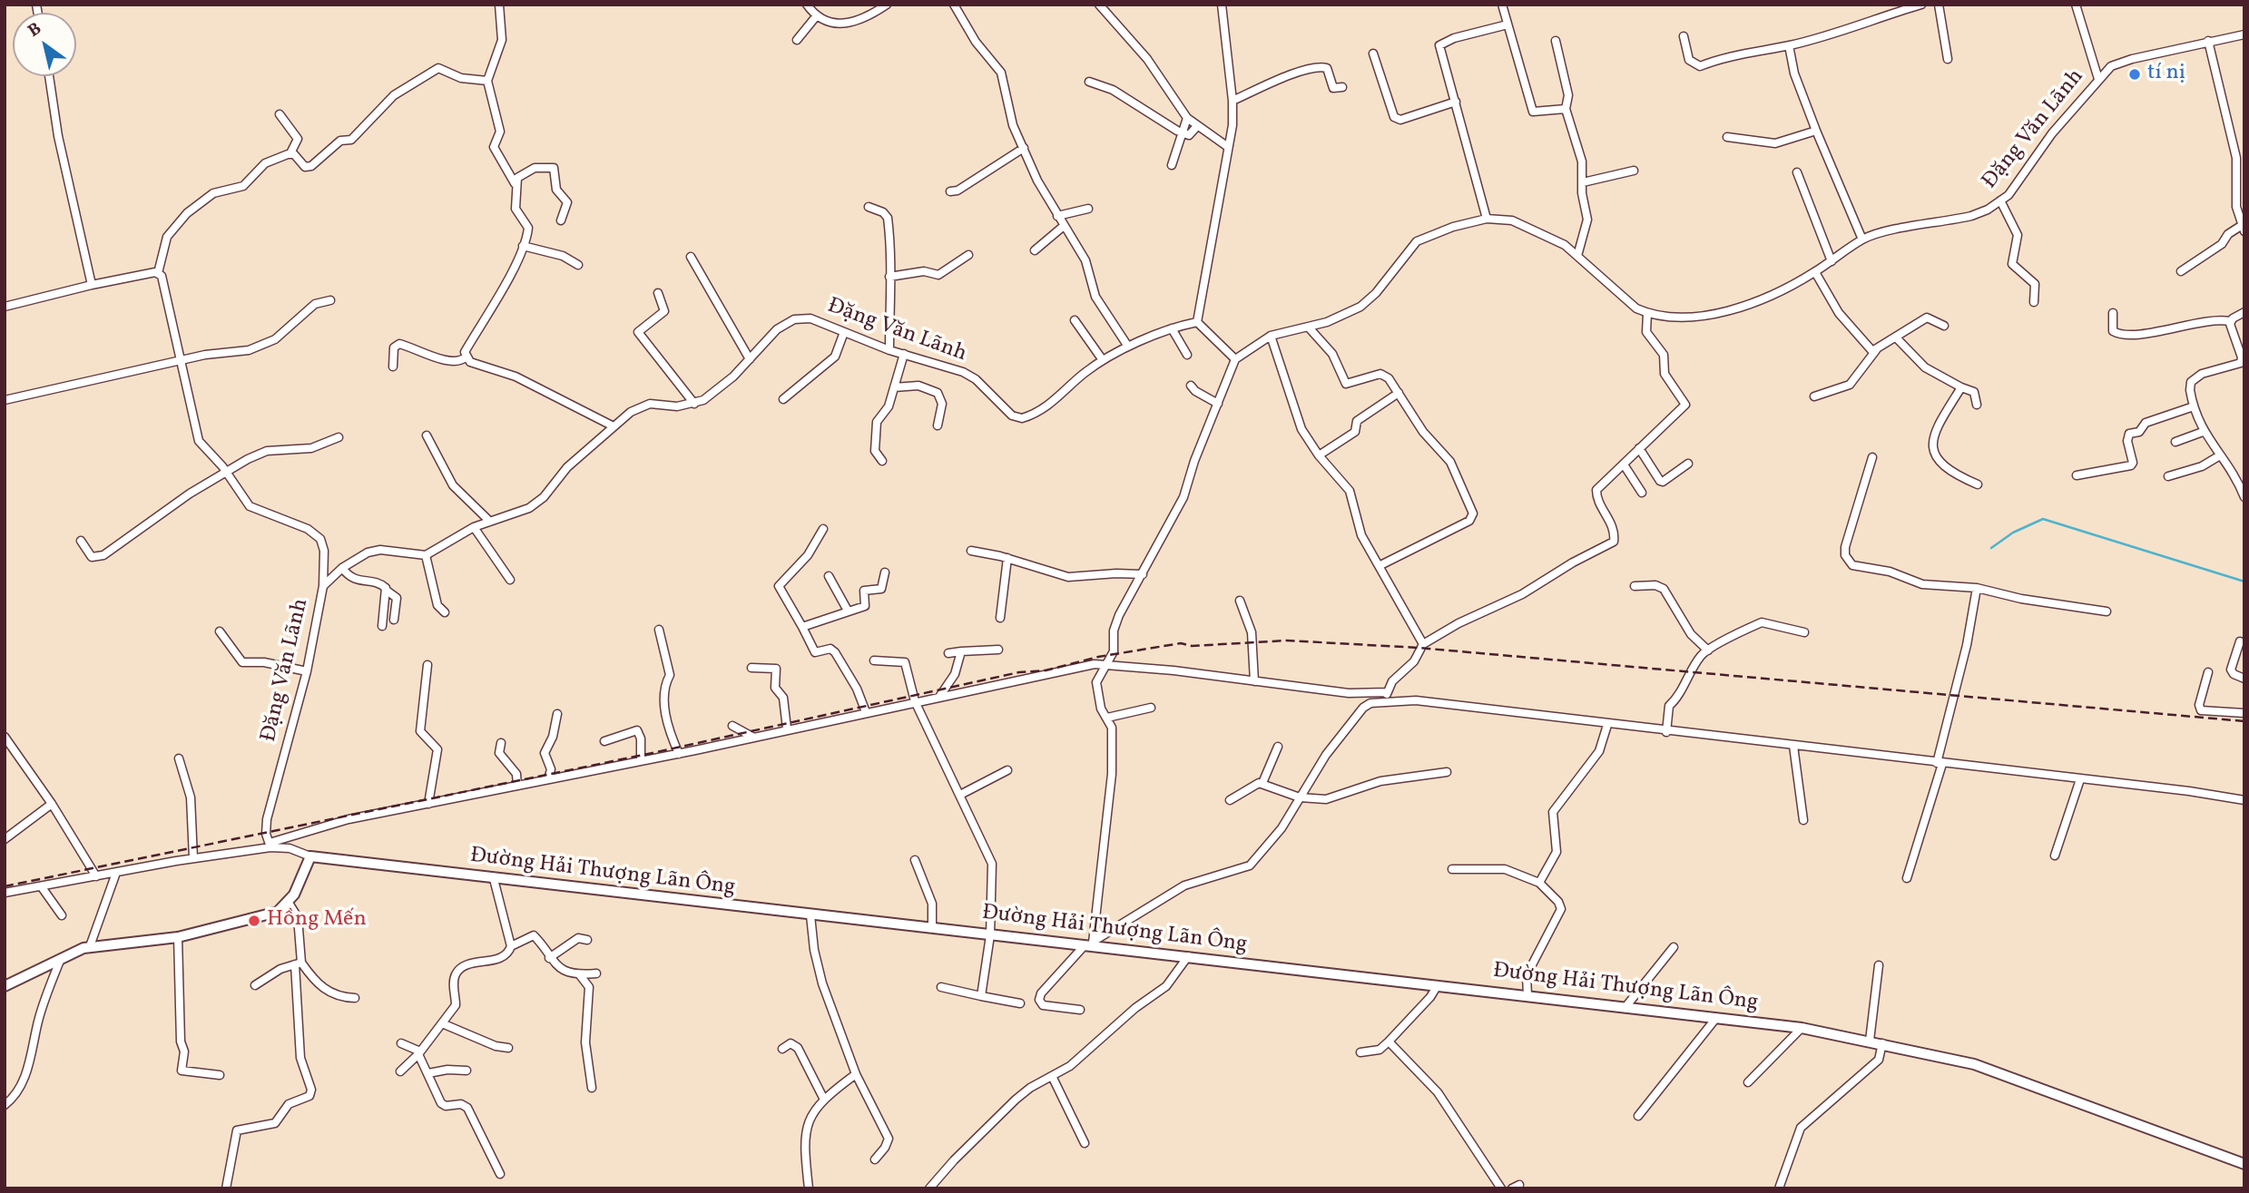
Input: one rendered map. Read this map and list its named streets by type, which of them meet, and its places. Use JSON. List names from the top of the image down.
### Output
{
  "streets": {
    "street": ["Đặng Văn Lãnh", "Đường Hải Thượng Lãn Ông"]
  },
  "places": ["tí nị", "Hồng Mến"],
  "north": "top left"
}
